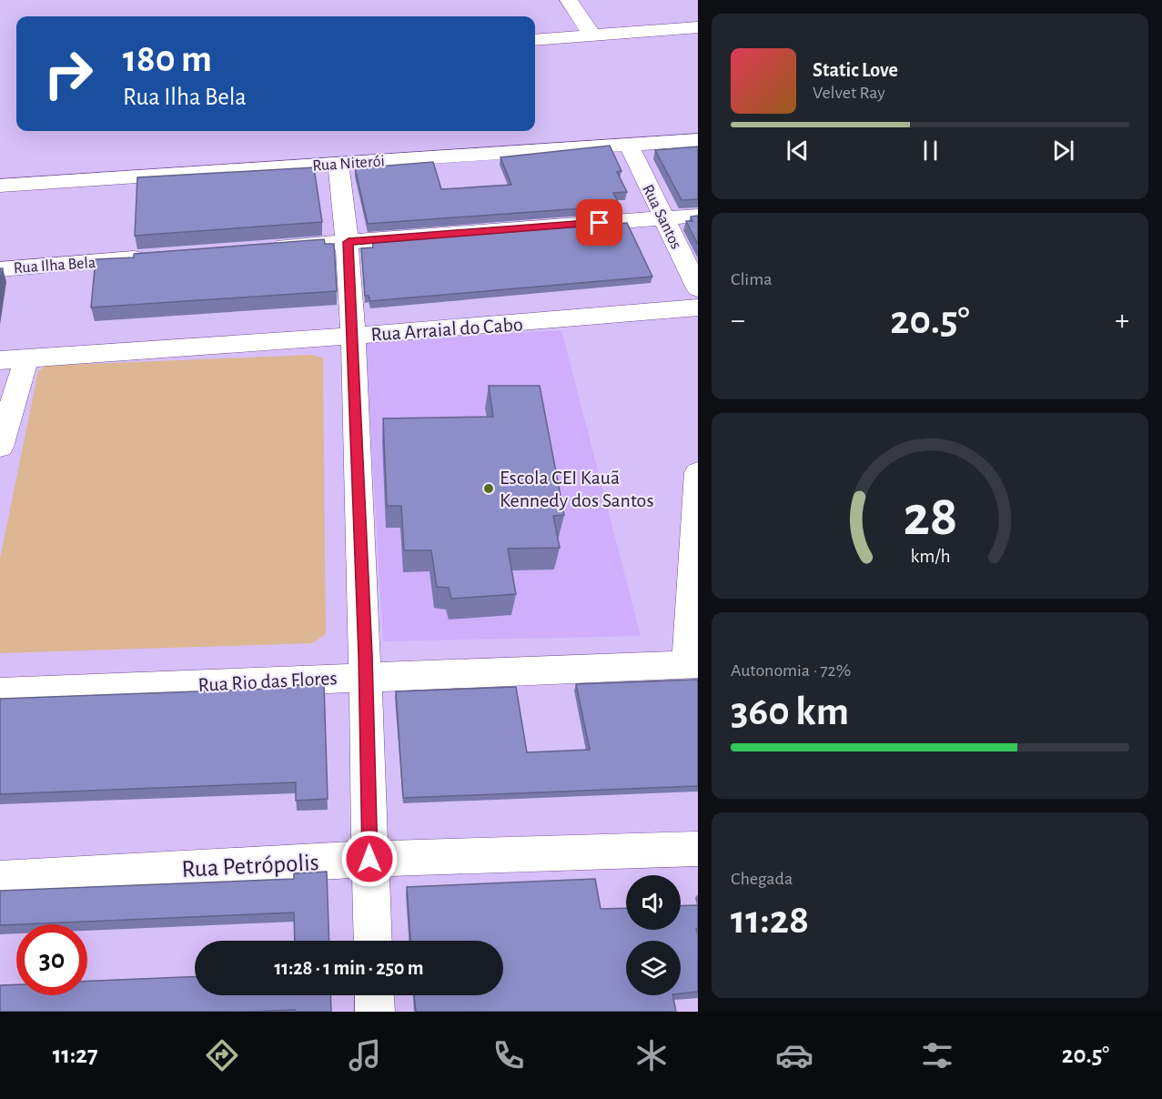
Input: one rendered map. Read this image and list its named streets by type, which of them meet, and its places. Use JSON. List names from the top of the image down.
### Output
{
  "streets": {
    "street": [
      "Rua Niterói",
      "Rua Santos",
      "Rua Ilha Bela",
      "Rua Arraial do Cabo",
      "Rua Rio das Flores",
      "Rua Petrópolis"
    ]
  },
  "crossings": [
    ["Rua Niterói", "Rua Santos"]
  ],
  "places": ["Escola CEI Kauã Kennedy dos Santos"],
  "page": {
    "turn": ["180 m", "Rua Ilha Bela"],
    "song": ["Static Love", "Velvet Ray"],
    "tile": [
      "Clima",
      ["Autonomia · 72%", "360 km"],
      ["Chegada", "11:28"]
    ],
    "heat": ["−", "20.5°", "+"],
    "limit": "30",
    "trip": "11:28 · 1 min · 250 m",
    "tabs": ["11:27", "20.5°"],
    "gauge": ["28", "km/h"]
  }
}
